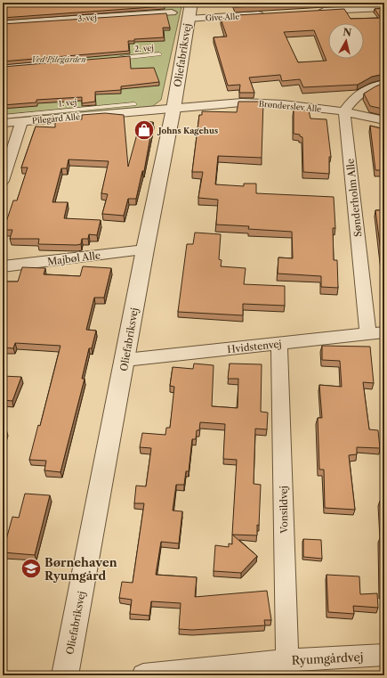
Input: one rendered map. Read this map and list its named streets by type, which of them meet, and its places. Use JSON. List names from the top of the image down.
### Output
{
  "streets": {
    "street": [
      "Give Alle",
      "3. vej",
      "Oliefabriksvej",
      "Brønderslev Alle",
      "Pilegård Allé",
      "Sønderholm Alle",
      "Majbøl Alle",
      "Hvidstenvej",
      "Vonsildvej",
      "Ryumgårdvej"
    ],
    "lane": ["2. vej", "1. vej"]
  },
  "crossings": [
    ["Give Alle", "3. vej"],
    ["Give Alle", "Oliefabriksvej"],
    ["3. vej", "Oliefabriksvej"],
    ["Oliefabriksvej", "Brønderslev Alle"],
    ["Oliefabriksvej", "Pilegård Allé"],
    ["Oliefabriksvej", "Majbøl Alle"],
    ["Oliefabriksvej", "Hvidstenvej"],
    ["Brønderslev Alle", "Pilegård Allé"],
    ["Brønderslev Alle", "Sønderholm Alle"],
    ["Sønderholm Alle", "Hvidstenvej"],
    ["Hvidstenvej", "Vonsildvej"],
    ["Vonsildvej", "Ryumgårdvej"]
  ],
  "parks": ["Ved Pilegården"],
  "places": {
    "shop": ["Johns Kagehus"],
    "school or university": ["Børnehaven Ryumgård"]
  },
  "north": "top"
}
